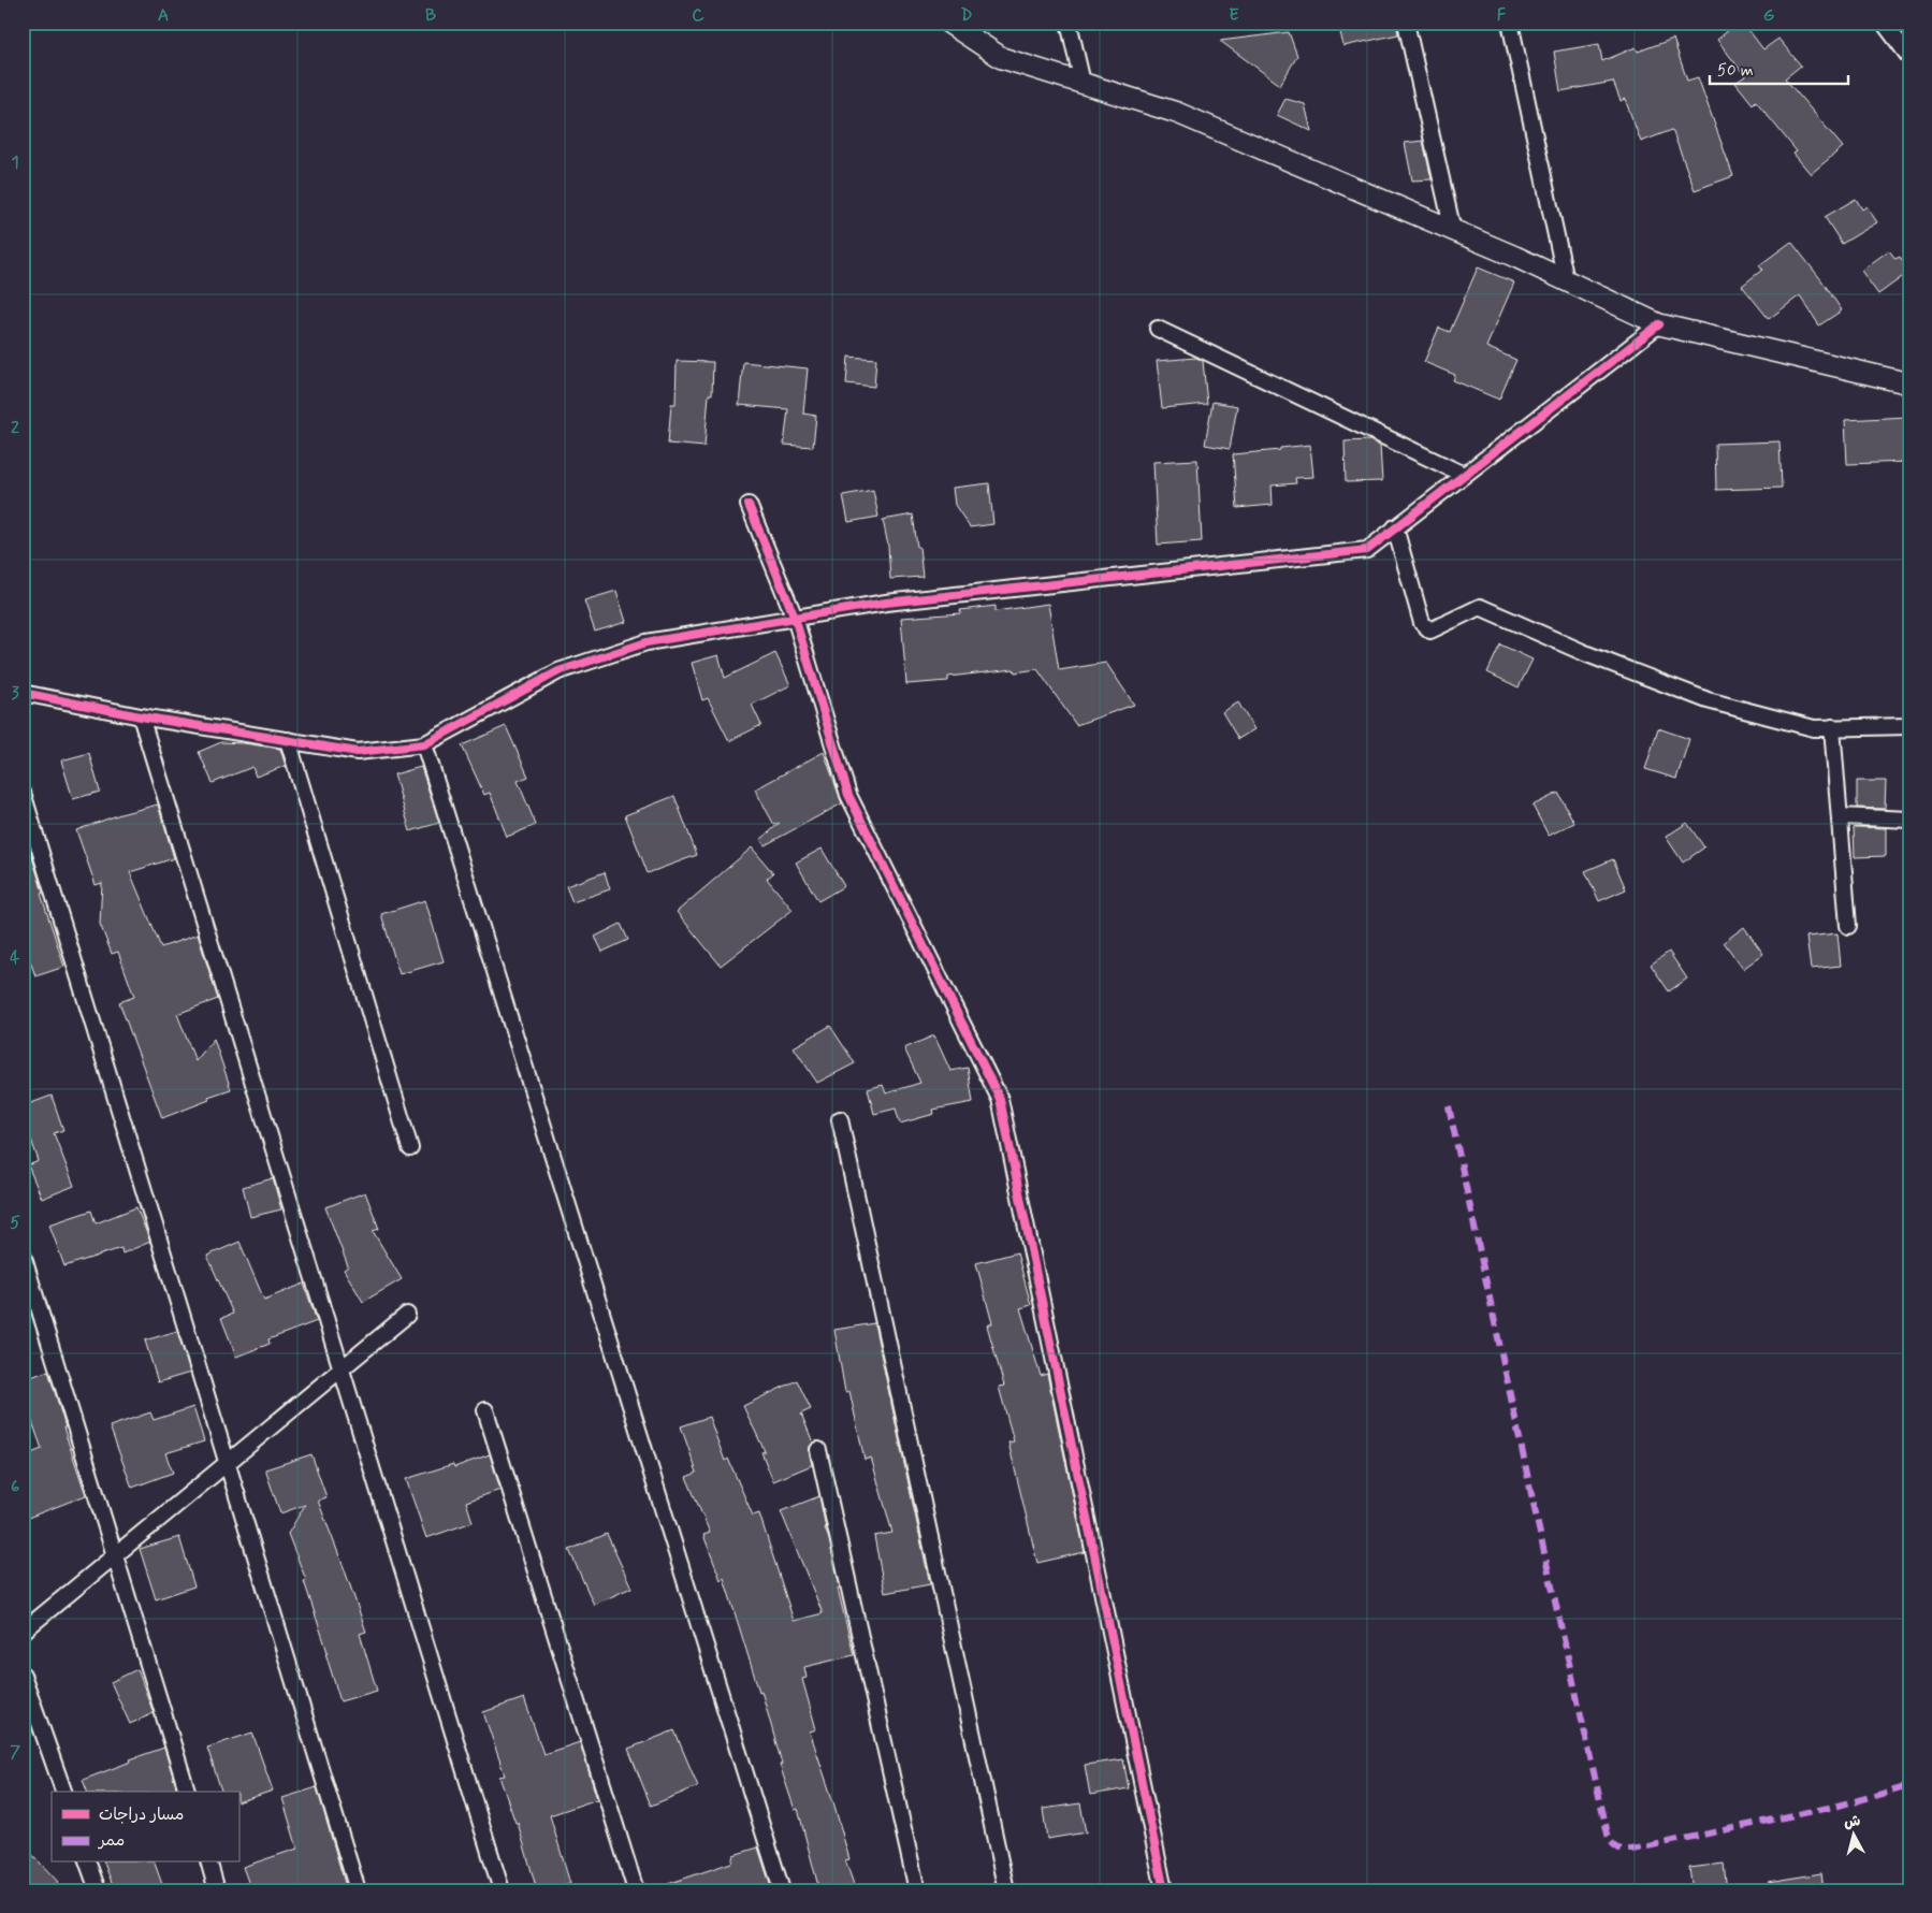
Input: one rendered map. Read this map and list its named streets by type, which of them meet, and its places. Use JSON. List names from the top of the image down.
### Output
{
  "legend": ["مسار دراجات", "ممر"],
  "scale_bar": "50 m",
  "north": "top",
  "grid": {
    "columns": [
      "A",
      "B",
      "C",
      "D",
      "E",
      "F",
      "G"
    ],
    "rows": [
      "1",
      "2",
      "3",
      "4",
      "5",
      "6",
      "7"
    ]
  }
}
